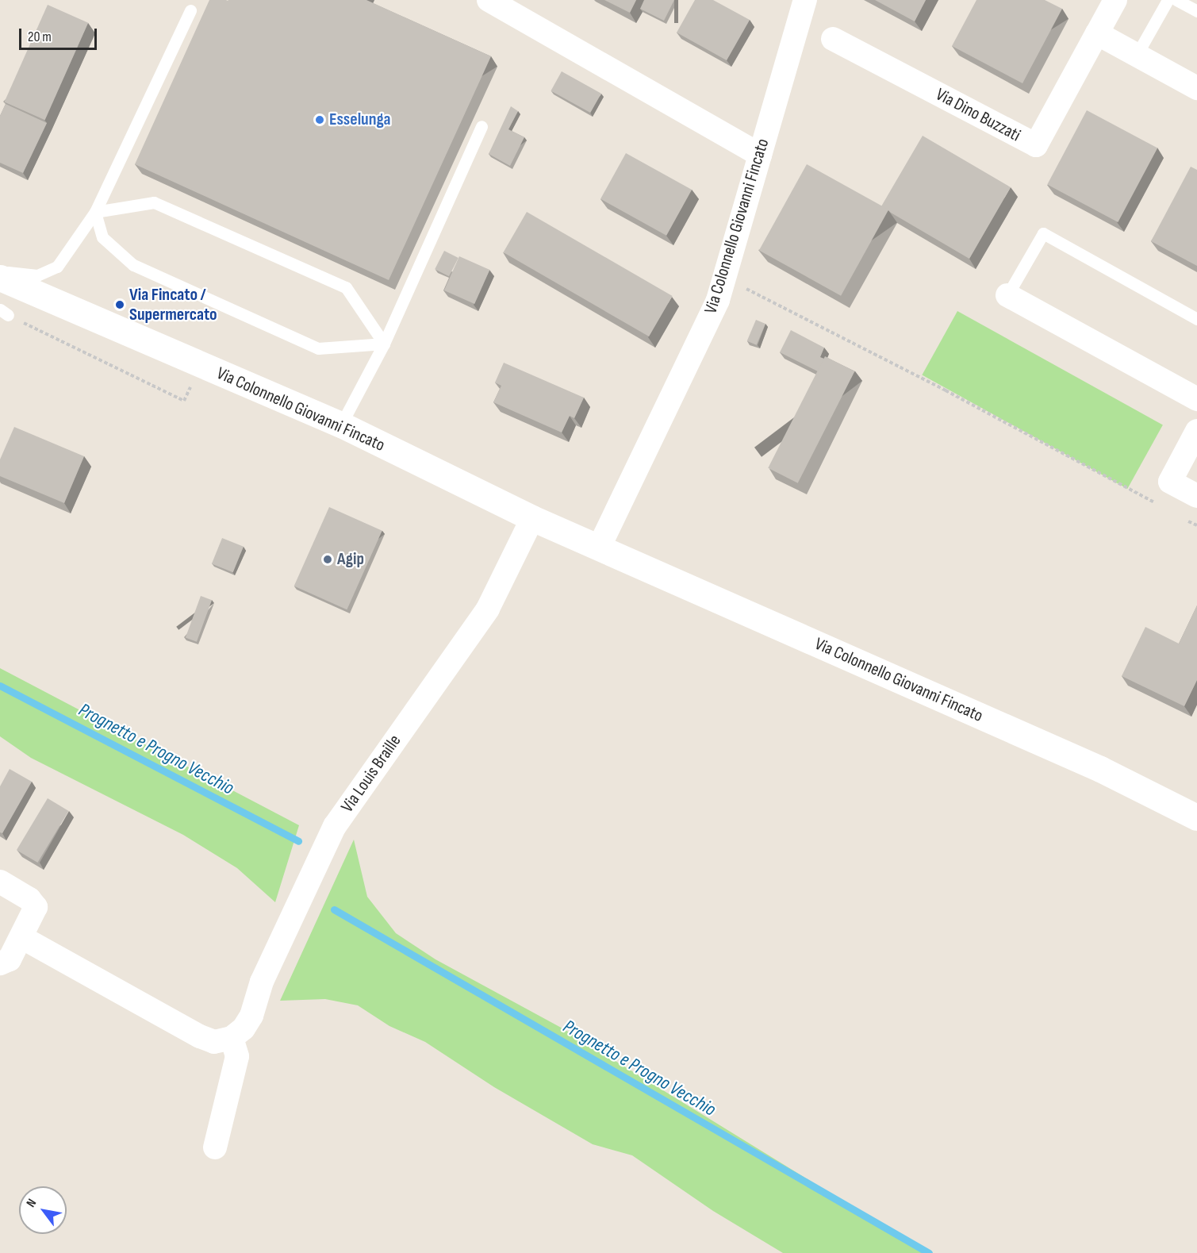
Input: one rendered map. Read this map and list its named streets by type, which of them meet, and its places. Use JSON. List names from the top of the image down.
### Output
{
  "streets": {
    "main road": ["Via Colonnello Giovanni Fincato"],
    "street": ["Via Dino Buzzati", "Via Louis Braille"]
  },
  "crossings": [
    ["Via Colonnello Giovanni Fincato", "Via Louis Braille"]
  ],
  "water": ["Prognetto e Progno Vecchio"],
  "places": ["Esselunga", "Via Fincato / Supermercato", "Agip"],
  "scale_bar": "20 m",
  "north": "top left"
}
